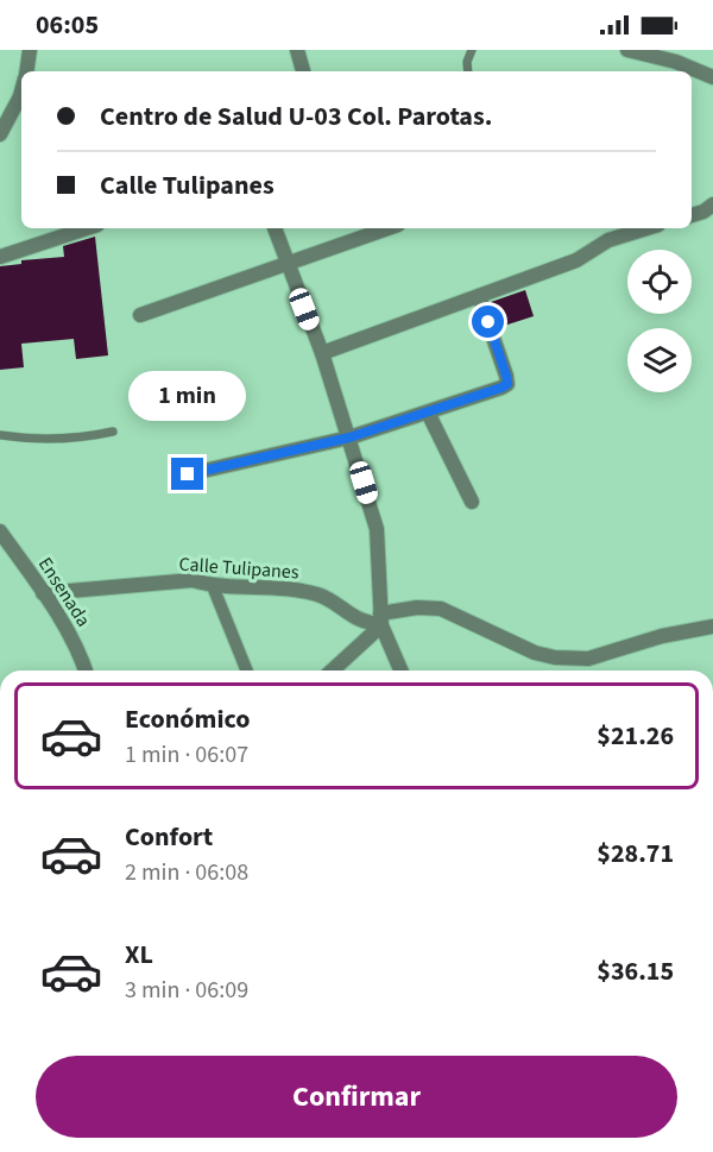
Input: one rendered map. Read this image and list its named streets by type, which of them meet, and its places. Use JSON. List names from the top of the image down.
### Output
{
  "streets": {
    "street": ["Calle Tulipanes", "Ensenada"]
  },
  "crossings": [
    ["Calle Tulipanes", "Ensenada"]
  ],
  "page": {
    "status": "06:05",
    "banner": ["Centro de Salud U-03 Col. Parotas.", "Calle Tulipanes"],
    "bubble": "1 min",
    "list": [
      {
        "name": "Económico",
        "note": "1 min · 06:07",
        "value": "$21.26"
      },
      {
        "name": "Confort",
        "note": "2 min · 06:08",
        "value": "$28.71"
      },
      {
        "name": "XL",
        "note": "3 min · 06:09",
        "value": "$36.15"
      }
    ],
    "buttons": "Confirmar"
  }
}
